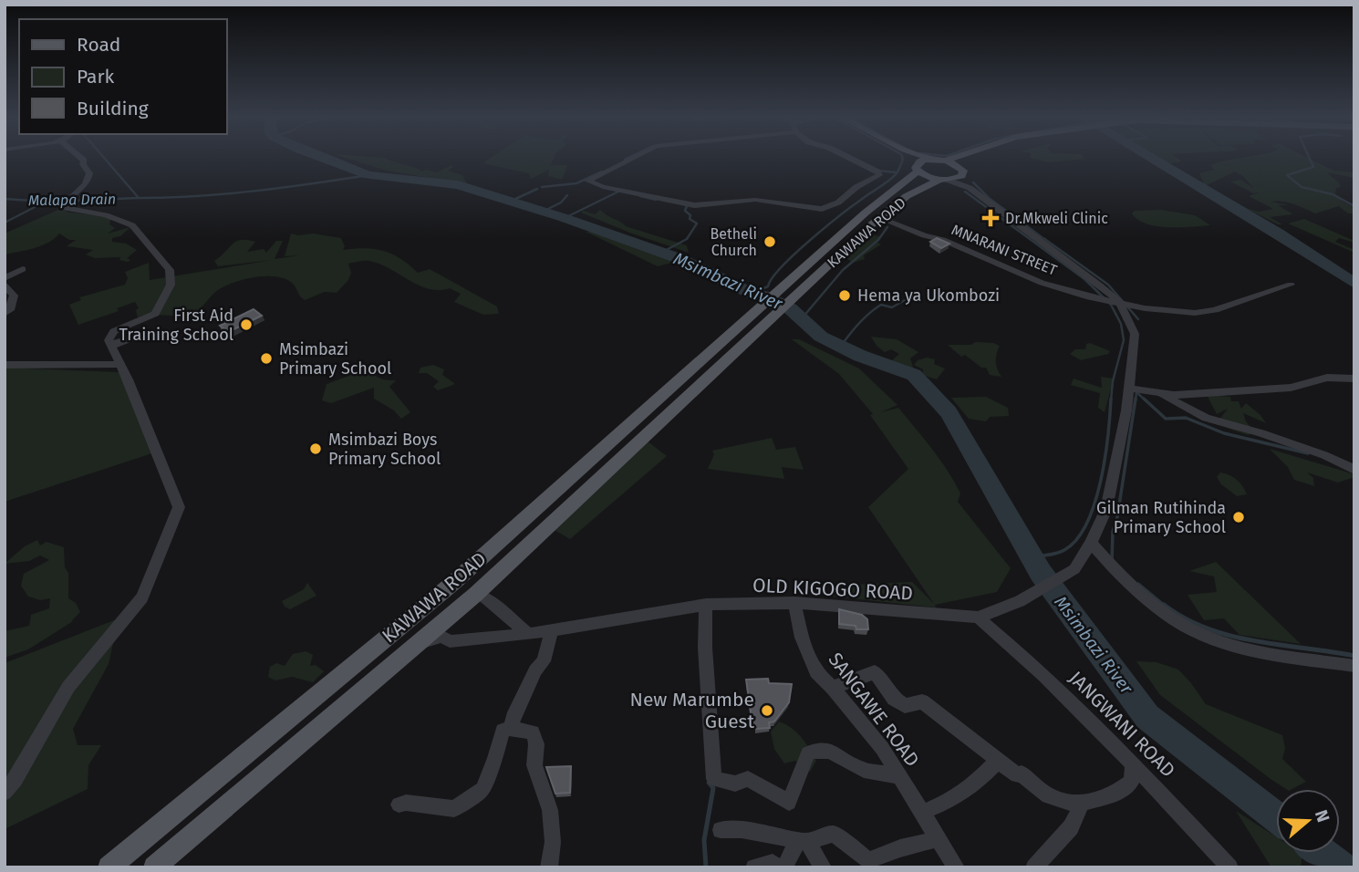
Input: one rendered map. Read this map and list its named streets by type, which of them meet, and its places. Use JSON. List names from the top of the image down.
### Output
{
  "streets": {
    "main road": ["KAWAWA ROAD"],
    "street": [
      "MNARANI STREET",
      "OLD KIGOGO ROAD",
      "SANGAWE ROAD",
      "JANGWANI ROAD"
    ]
  },
  "crossings": [
    ["KAWAWA ROAD", "MNARANI STREET"],
    ["KAWAWA ROAD", "OLD KIGOGO ROAD"],
    ["OLD KIGOGO ROAD", "SANGAWE ROAD"],
    ["OLD KIGOGO ROAD", "JANGWANI ROAD"]
  ],
  "water": ["Malapa Drain", "Msimbazi River"],
  "places": {
    "health": ["Dr.Mkweli Clinic"],
    "other": [
      "Betheli Church",
      "Hema ya Ukombozi",
      "First Aid Training School",
      "Msimbazi Primary School",
      "Msimbazi Boys Primary School",
      "Gilman Rutihinda Primary School",
      "New Marumbe Guest"
    ]
  },
  "legend": ["Road", "Park", "Building"],
  "north": "right"
}
